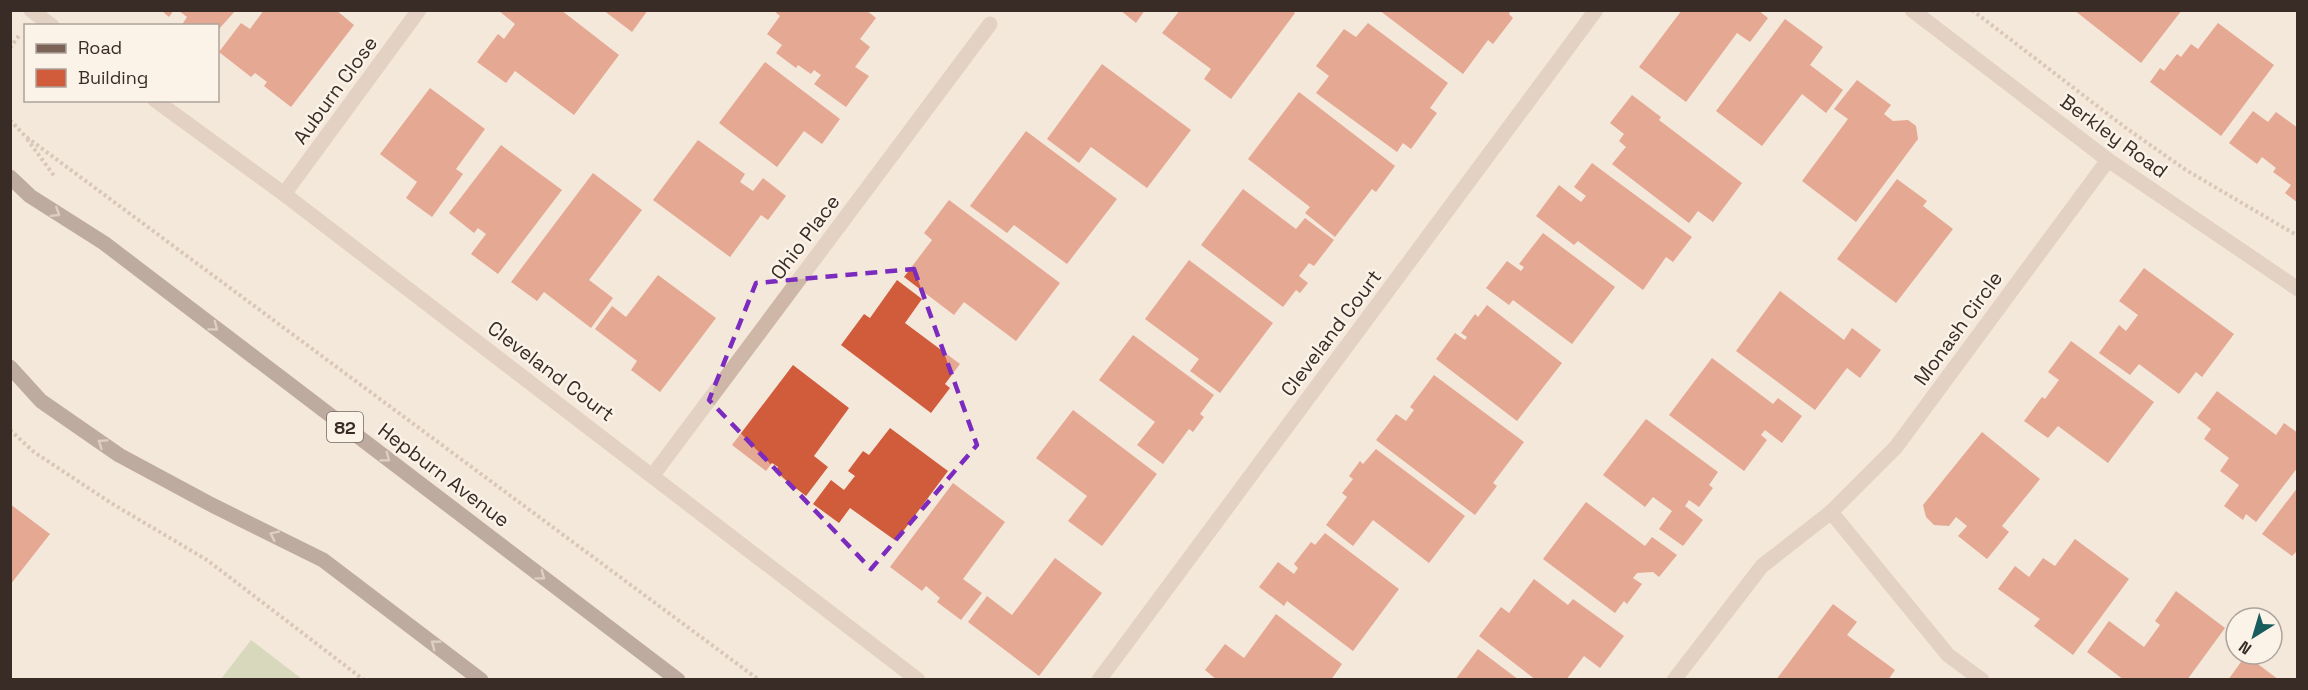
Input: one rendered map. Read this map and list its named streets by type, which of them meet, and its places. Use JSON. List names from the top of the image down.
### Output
{
  "streets": {
    "main road": ["82", "Hepburn Avenue"],
    "street": [
      "Auburn Close",
      "Berkley Road",
      "Ohio Place",
      "Monash Circle",
      "Cleveland Court"
    ]
  },
  "crossings": [
    ["Auburn Close", "Cleveland Court"],
    ["Berkley Road", "Monash Circle"],
    ["Ohio Place", "Cleveland Court"]
  ],
  "legend": ["Road", "Building"],
  "north": "bottom left"
}
